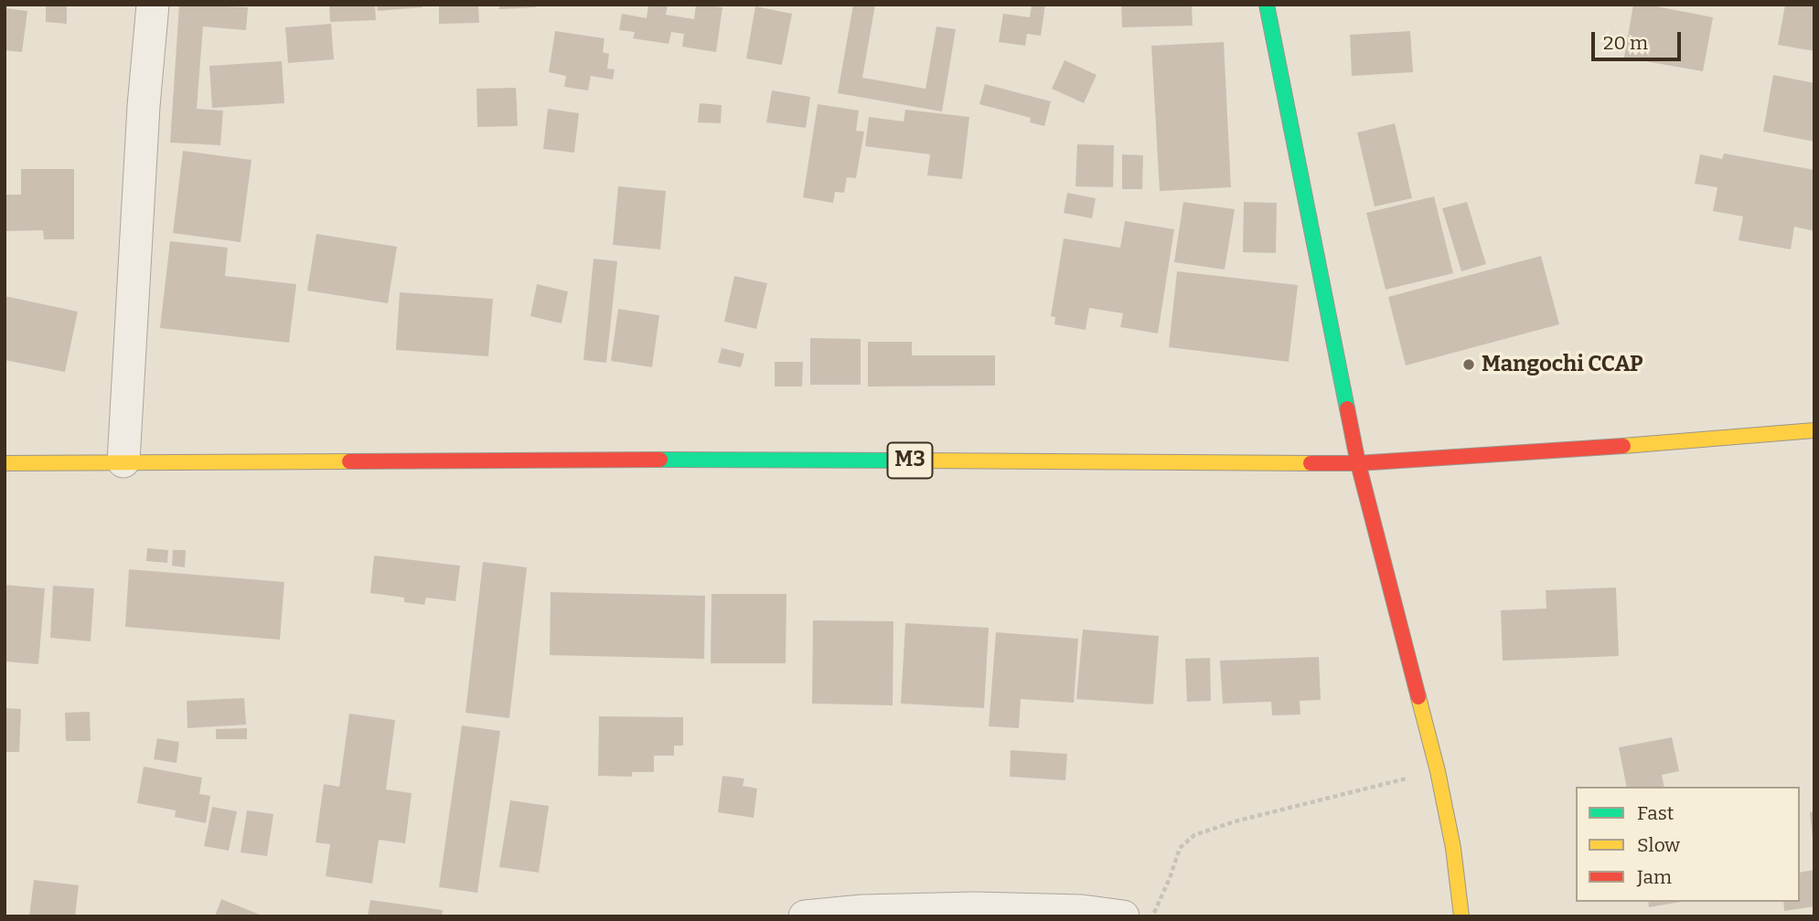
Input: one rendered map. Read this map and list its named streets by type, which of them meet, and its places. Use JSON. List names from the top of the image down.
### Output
{
  "streets": {
    "main road": ["M3"]
  },
  "places": ["Mangochi CCAP"],
  "legend": ["Fast", "Slow", "Jam"],
  "scale_bar": "20 m"
}
